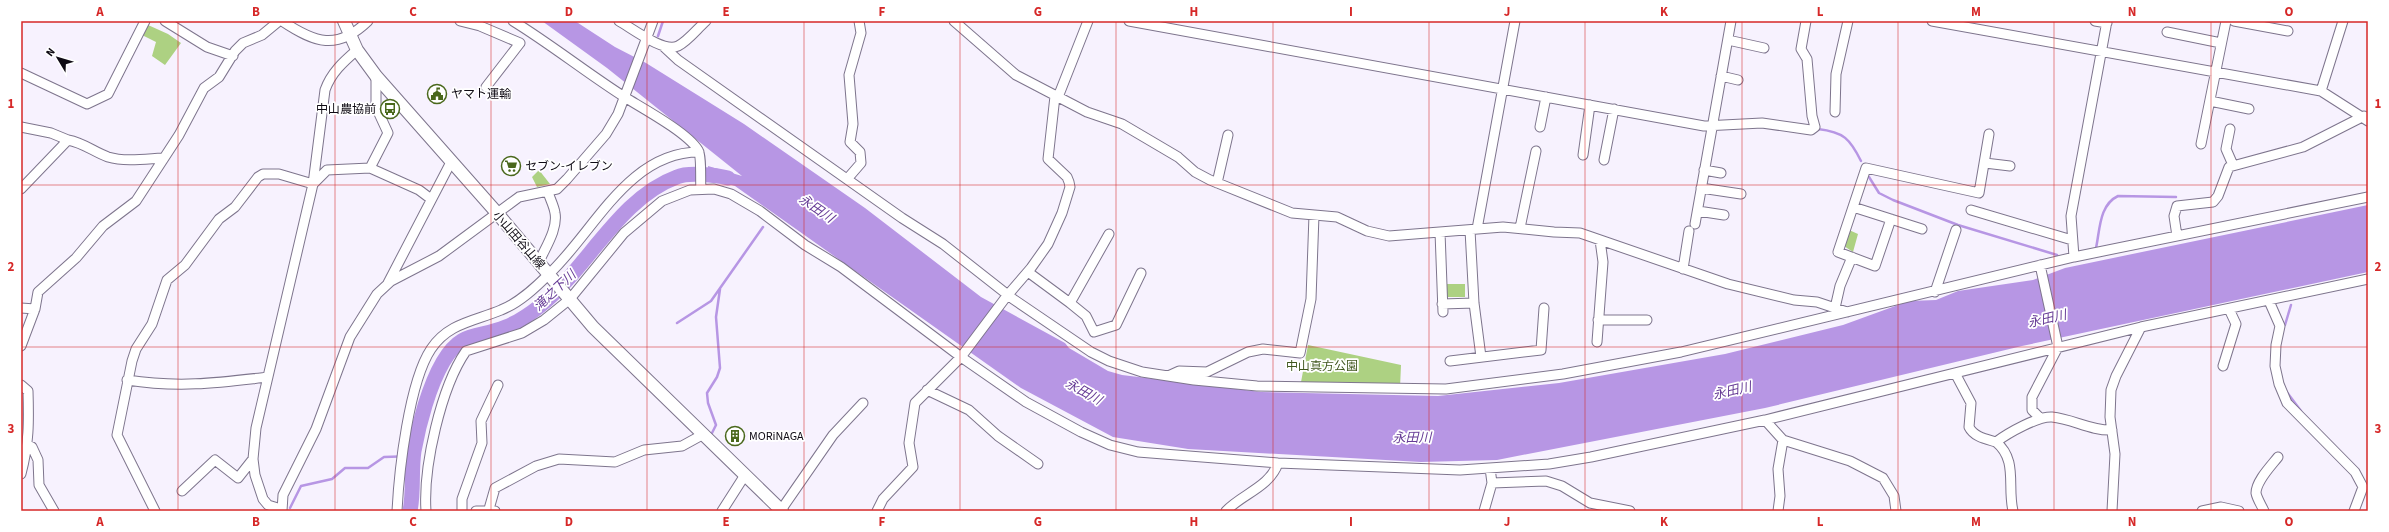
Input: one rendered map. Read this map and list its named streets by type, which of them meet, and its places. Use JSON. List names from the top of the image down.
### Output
{
  "streets": {
    "main road": ["小山田谷山線"]
  },
  "water": ["永田川", "滝之下川"],
  "parks": ["中山真方公園"],
  "places": {
    "public building": ["ヤマト運輸"],
    "bus stop": ["中山農協前"],
    "supermarket": ["セブン-イレブン"],
    "building": ["MORiNAGA"]
  },
  "north": "top left",
  "grid": {
    "columns": [
      "A",
      "B",
      "C",
      "D",
      "E",
      "F",
      "G",
      "H",
      "I",
      "J",
      "K",
      "L",
      "M",
      "N",
      "O"
    ],
    "rows": ["1", "2", "3"]
  }
}
